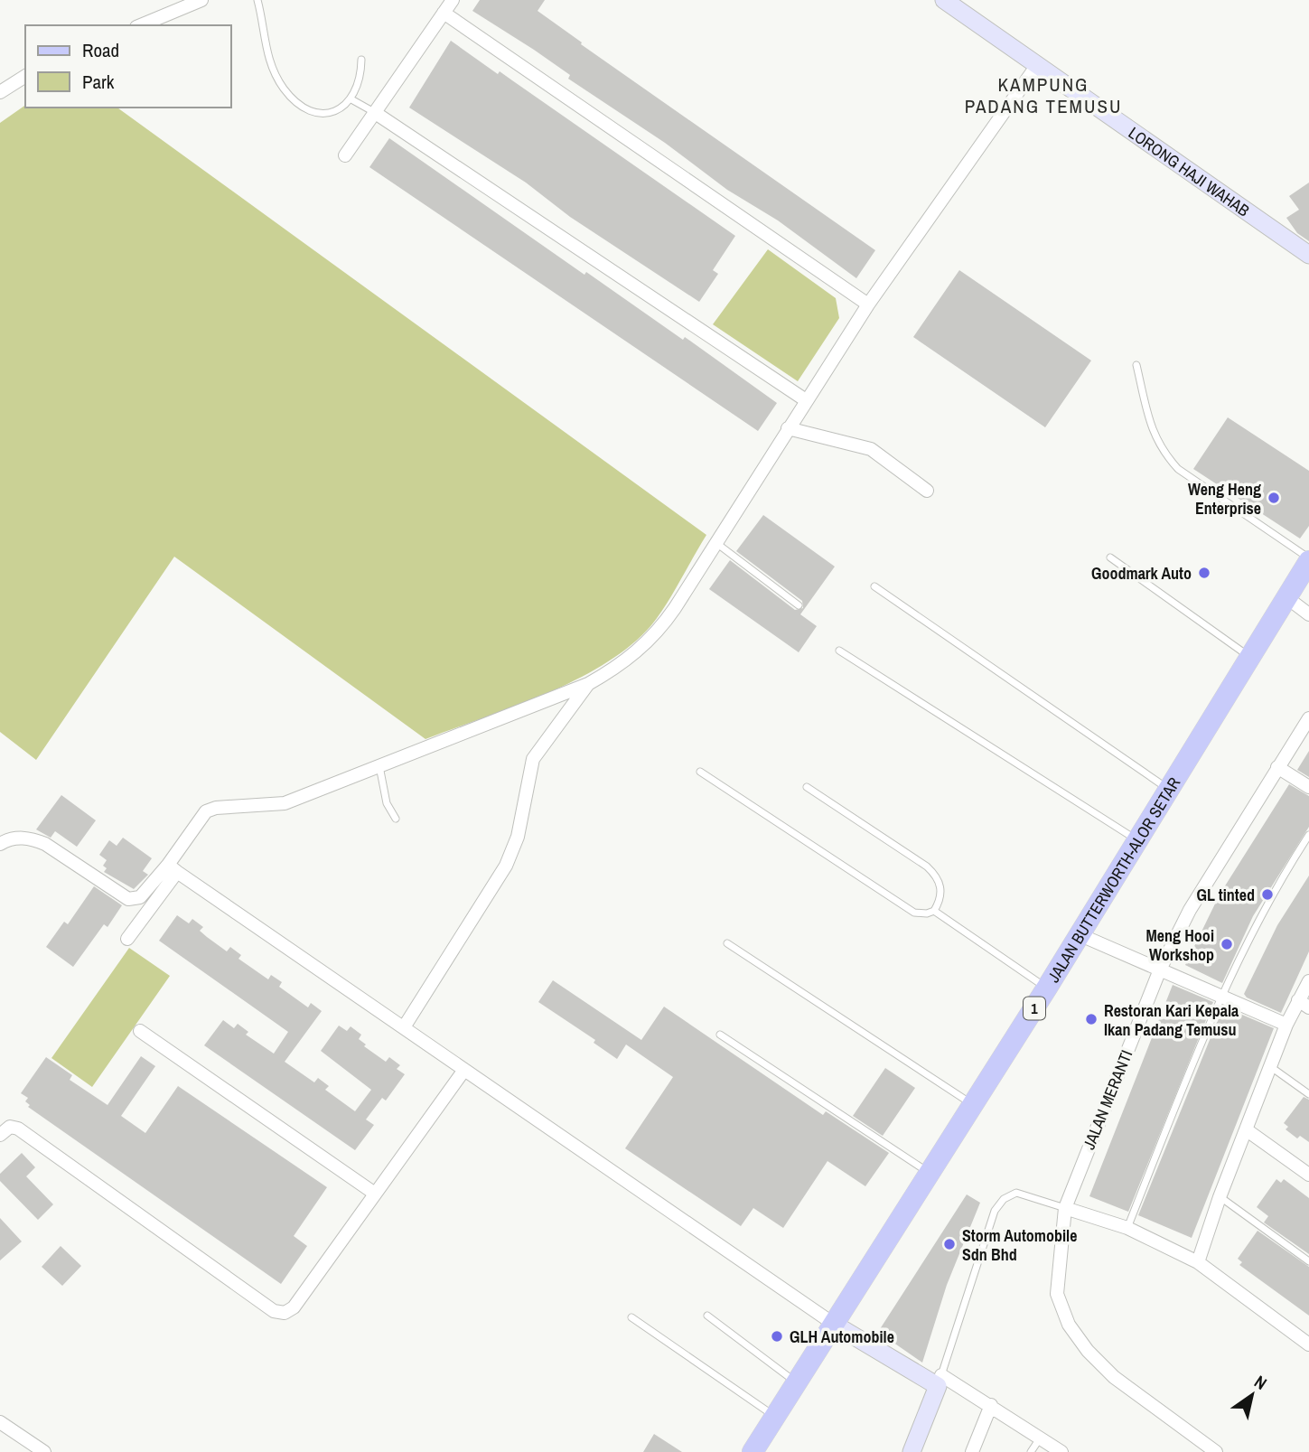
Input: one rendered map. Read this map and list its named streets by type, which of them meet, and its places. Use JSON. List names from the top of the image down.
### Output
{
  "streets": {
    "main road": ["JALAN BUTTERWORTH-ALOR SETAR", "1"],
    "street": ["LORONG HAJI WAHAB", "JALAN MERANTI"]
  },
  "districts": ["KAMPUNG PADANG TEMUSU"],
  "places": [
    "Weng Heng Enterprise",
    "Goodmark Auto",
    "GL tinted",
    "Meng Hooi Workshop",
    "Restoran Kari Kepala Ikan Padang Temusu",
    "Storm Automobile Sdn Bhd",
    "GLH Automobile"
  ],
  "legend": ["Road", "Park"],
  "north": "top right"
}
